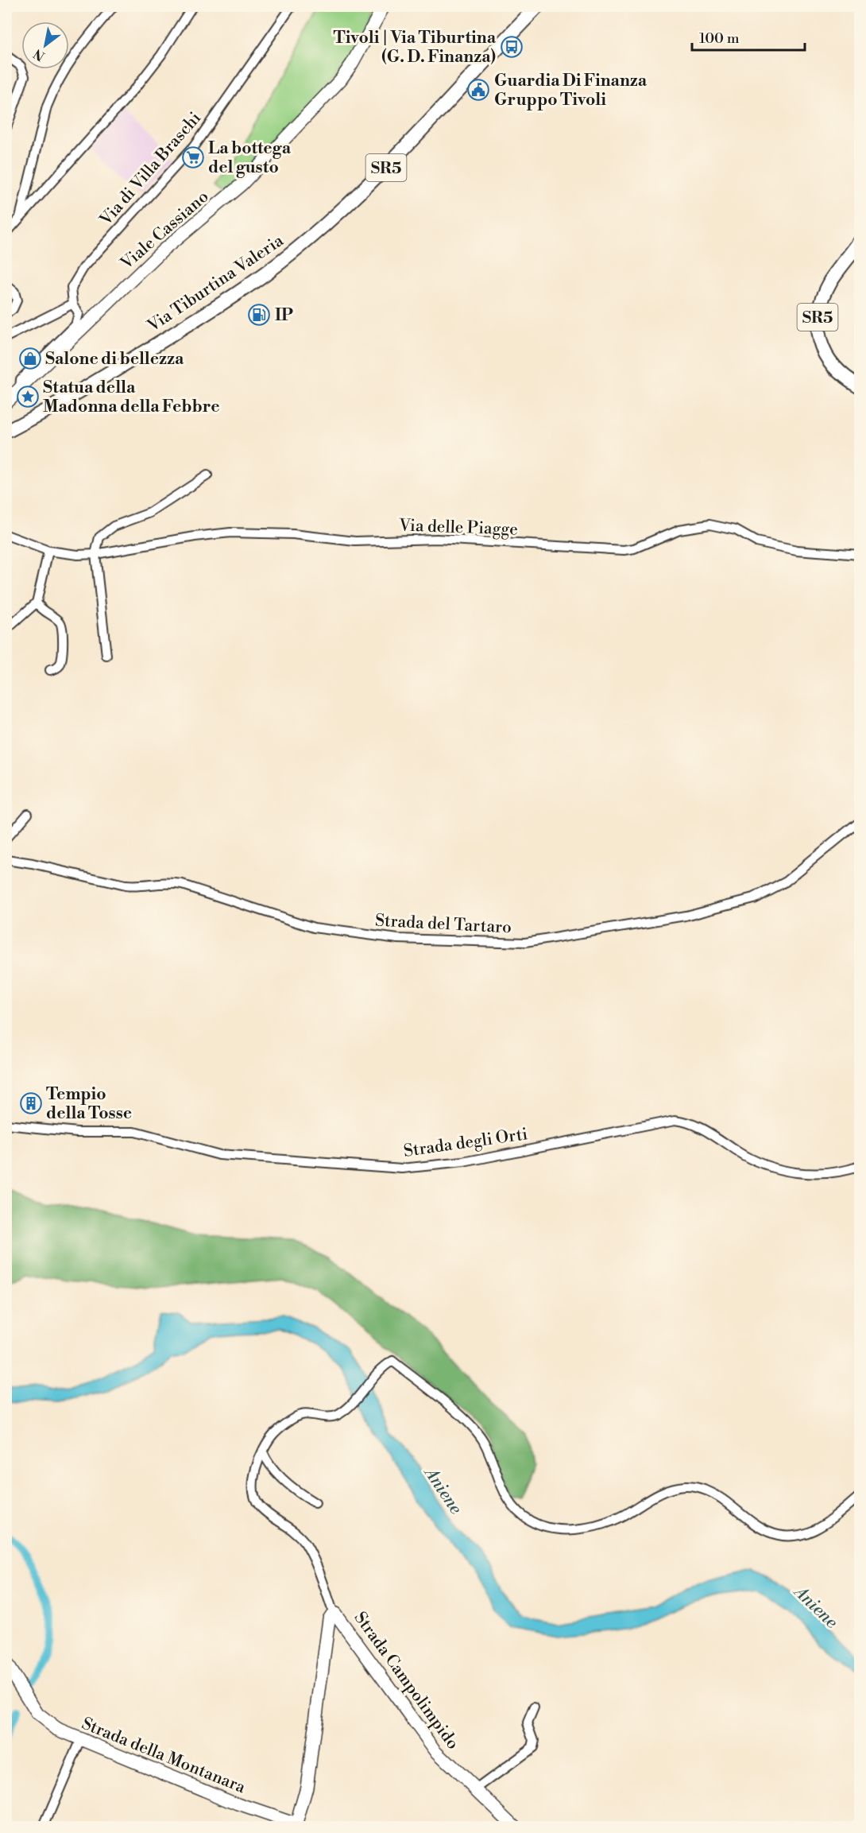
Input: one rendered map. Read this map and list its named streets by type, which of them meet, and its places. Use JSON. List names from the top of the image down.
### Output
{
  "streets": {
    "main road": ["SR5", "Via Tiburtina Valeria"],
    "street": [
      "Via di Villa Braschi",
      "Viale Cassiano",
      "Via delle Piagge",
      "Strada del Tartaro",
      "Strada degli Orti",
      "Strada Campolimpido",
      "Strada della Montanara"
    ]
  },
  "crossings": [
    ["Via di Villa Braschi", "Viale Cassiano"]
  ],
  "water": ["Aniene"],
  "places": {
    "bus stop": ["Tivoli | Via Tiburtina (G. D. Finanza)"],
    "public building": ["Guardia Di Finanza Gruppo Tivoli"],
    "supermarket": ["La bottega del gusto"],
    "fuel station": ["IP"],
    "shop": ["Salone di bellezza"],
    "place": ["Statua della Madonna della Febbre"],
    "building": ["Tempio della Tosse"]
  },
  "scale_bar": "100 m",
  "north": "bottom left"
}
